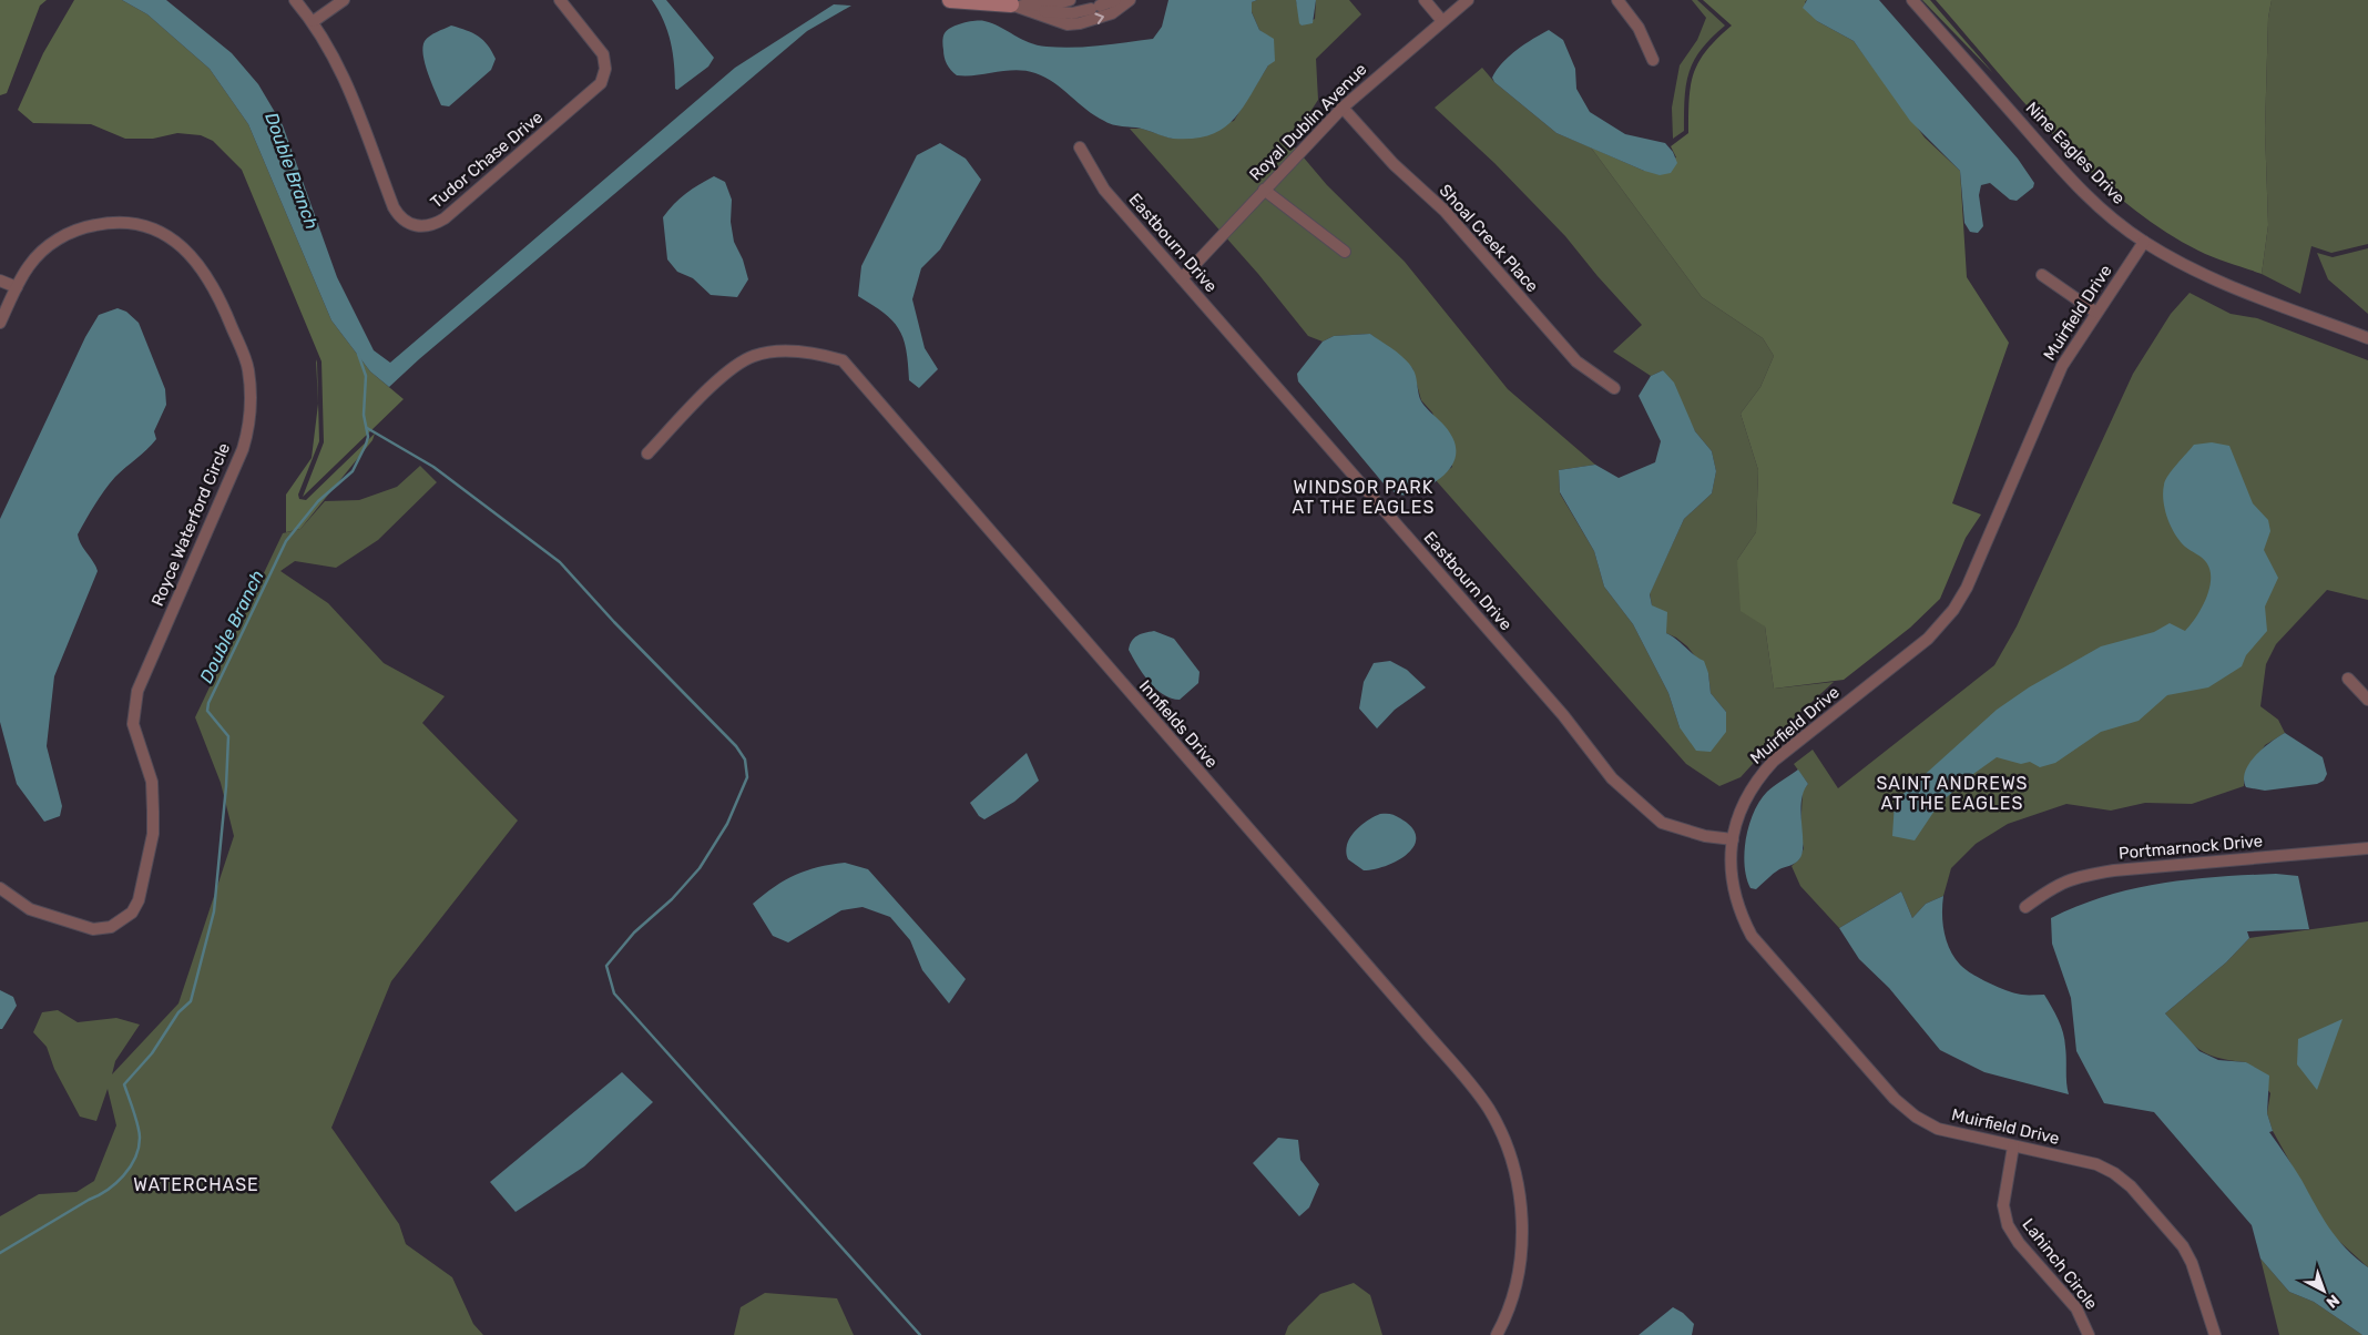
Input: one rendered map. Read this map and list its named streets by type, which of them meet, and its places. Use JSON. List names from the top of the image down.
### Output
{
  "streets": {
    "street": [
      "Royal Dublin Avenue",
      "Nine Eagles Drive",
      "Tudor Chase Drive",
      "Shoal Creek Place",
      "Eastbourn Drive",
      "Muirfield Drive",
      "Royce Waterford Circle",
      "Innfields Drive",
      "Portmarnock Drive",
      "Lahinch Circle"
    ]
  },
  "crossings": [
    ["Royal Dublin Avenue", "Shoal Creek Place"],
    ["Royal Dublin Avenue", "Eastbourn Drive"],
    ["Nine Eagles Drive", "Muirfield Drive"],
    ["Eastbourn Drive", "Muirfield Drive"],
    ["Muirfield Drive", "Lahinch Circle"]
  ],
  "districts": ["WINDSOR PARK AT THE EAGLES", "SAINT ANDREWS AT THE EAGLES", "WATERCHASE"],
  "water": ["Double Branch"],
  "north": "bottom right"
}
